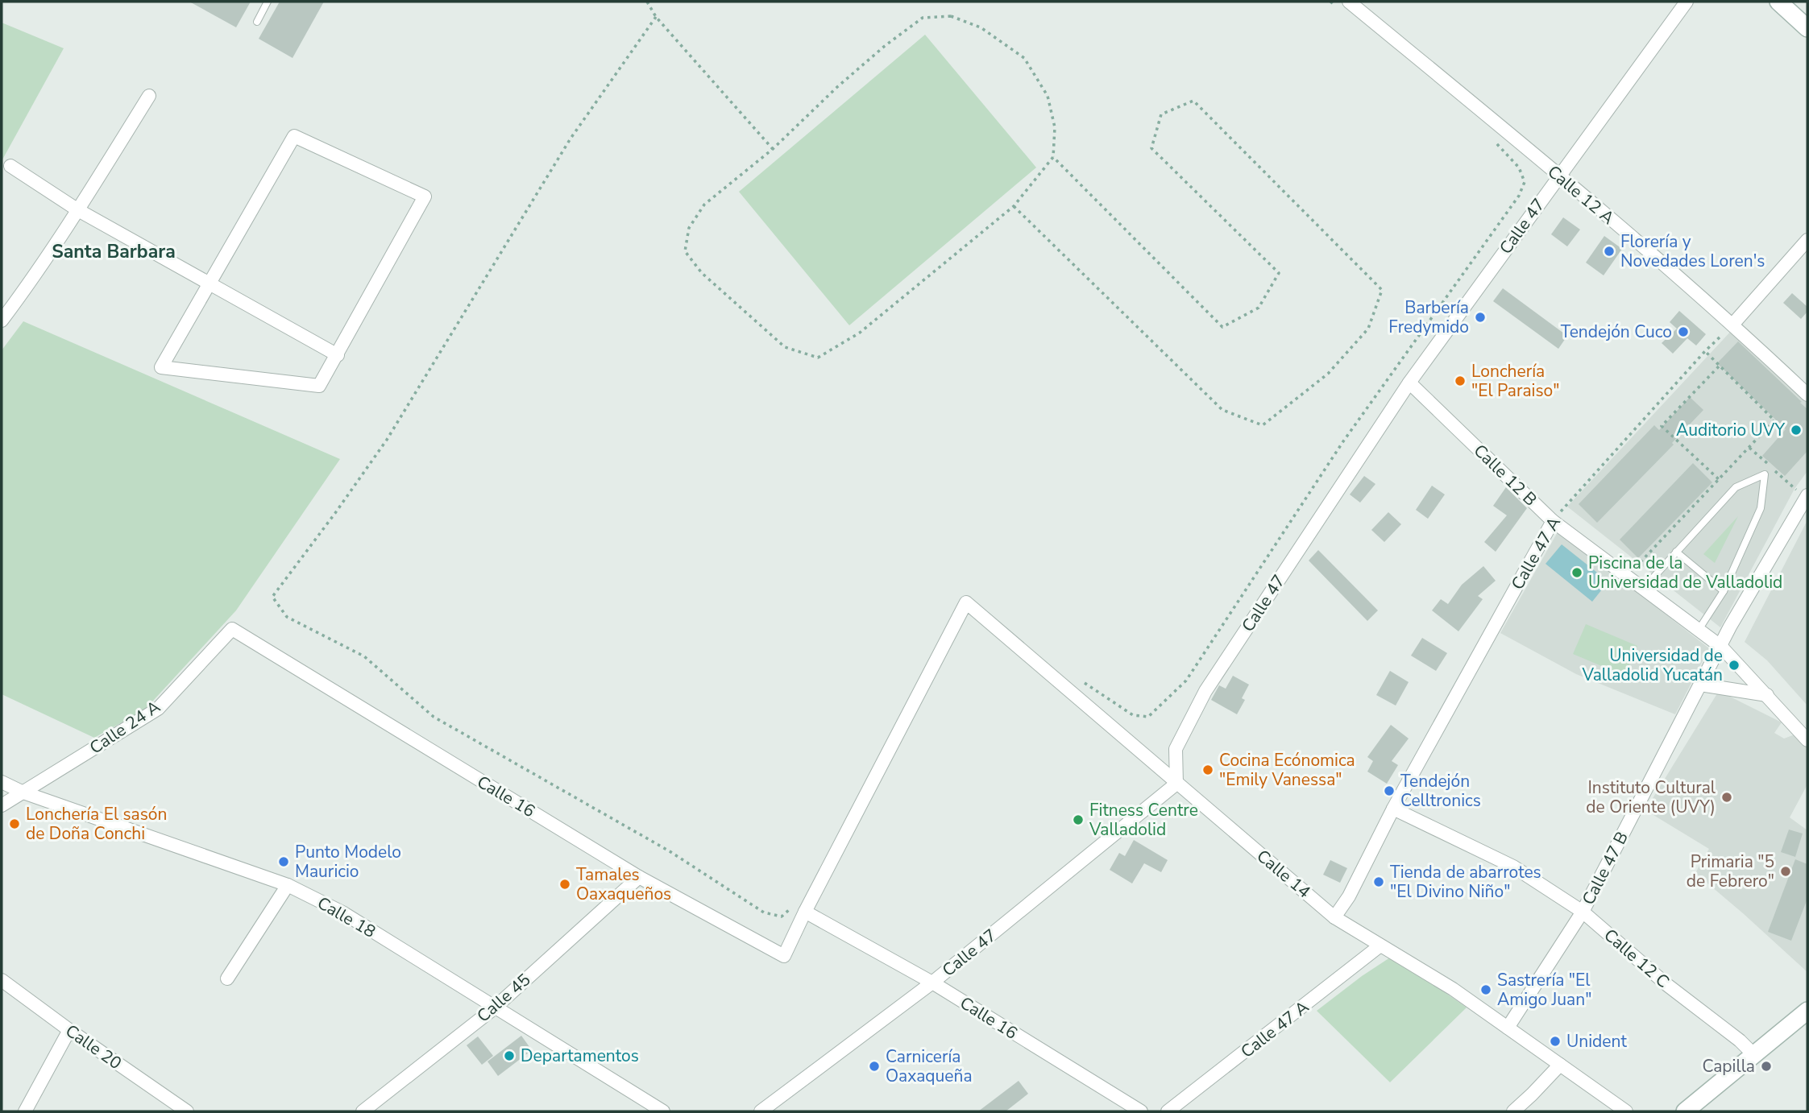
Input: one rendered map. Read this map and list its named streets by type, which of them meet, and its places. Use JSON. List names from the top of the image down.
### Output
{
  "streets": {
    "street": [
      "Calle 12 A",
      "Calle 47",
      "Calle 12 B",
      "Calle 47 A",
      "Calle 24 A",
      "Calle 16",
      "Calle 47 B",
      "Calle 14",
      "Calle 18",
      "Calle 12 C",
      "Calle 45",
      "Calle 20"
    ]
  },
  "crossings": [
    ["Calle 12 A", "Calle 47"],
    ["Calle 12 A", "Calle 47 A"],
    ["Calle 47", "Calle 12 B"],
    ["Calle 47", "Calle 16"],
    ["Calle 47", "Calle 14"],
    ["Calle 12 B", "Calle 47 A"],
    ["Calle 12 B", "Calle 47 B"],
    ["Calle 47 A", "Calle 14"],
    ["Calle 47 A", "Calle 12 C"],
    ["Calle 24 A", "Calle 16"],
    ["Calle 24 A", "Calle 18"],
    ["Calle 16", "Calle 14"],
    ["Calle 16", "Calle 45"],
    ["Calle 47 B", "Calle 14"],
    ["Calle 47 B", "Calle 12 C"],
    ["Calle 18", "Calle 45"]
  ],
  "districts": ["Santa Barbara"],
  "places": [
    "Florería y Novedades Loren's",
    "Barbería Fredymido",
    "Tendejón Cuco",
    "Lonchería \"El Paraiso\"",
    "Auditorio UVY",
    "Piscina de la Universidad de Valladolid",
    "Universidad de Valladolid Yucatán",
    "Cocina Ecónomica \"Emily Vanessa\"",
    "Tendejón Celltronics",
    "Instituto Cultural de Oriente (UVY)",
    "Fitness Centre Valladolid",
    "Lonchería El sasón de Doña Conchi",
    "Punto Modelo Mauricio",
    "Primaria \"5 de Febrero\"",
    "Tienda de abarrotes \"El Divino Niño\"",
    "Tamales Oaxaqueños",
    "Sastrería \"El Amigo Juan\"",
    "Unident",
    "Departamentos",
    "Carnicería Oaxaqueña",
    "Capilla"
  ]
}
